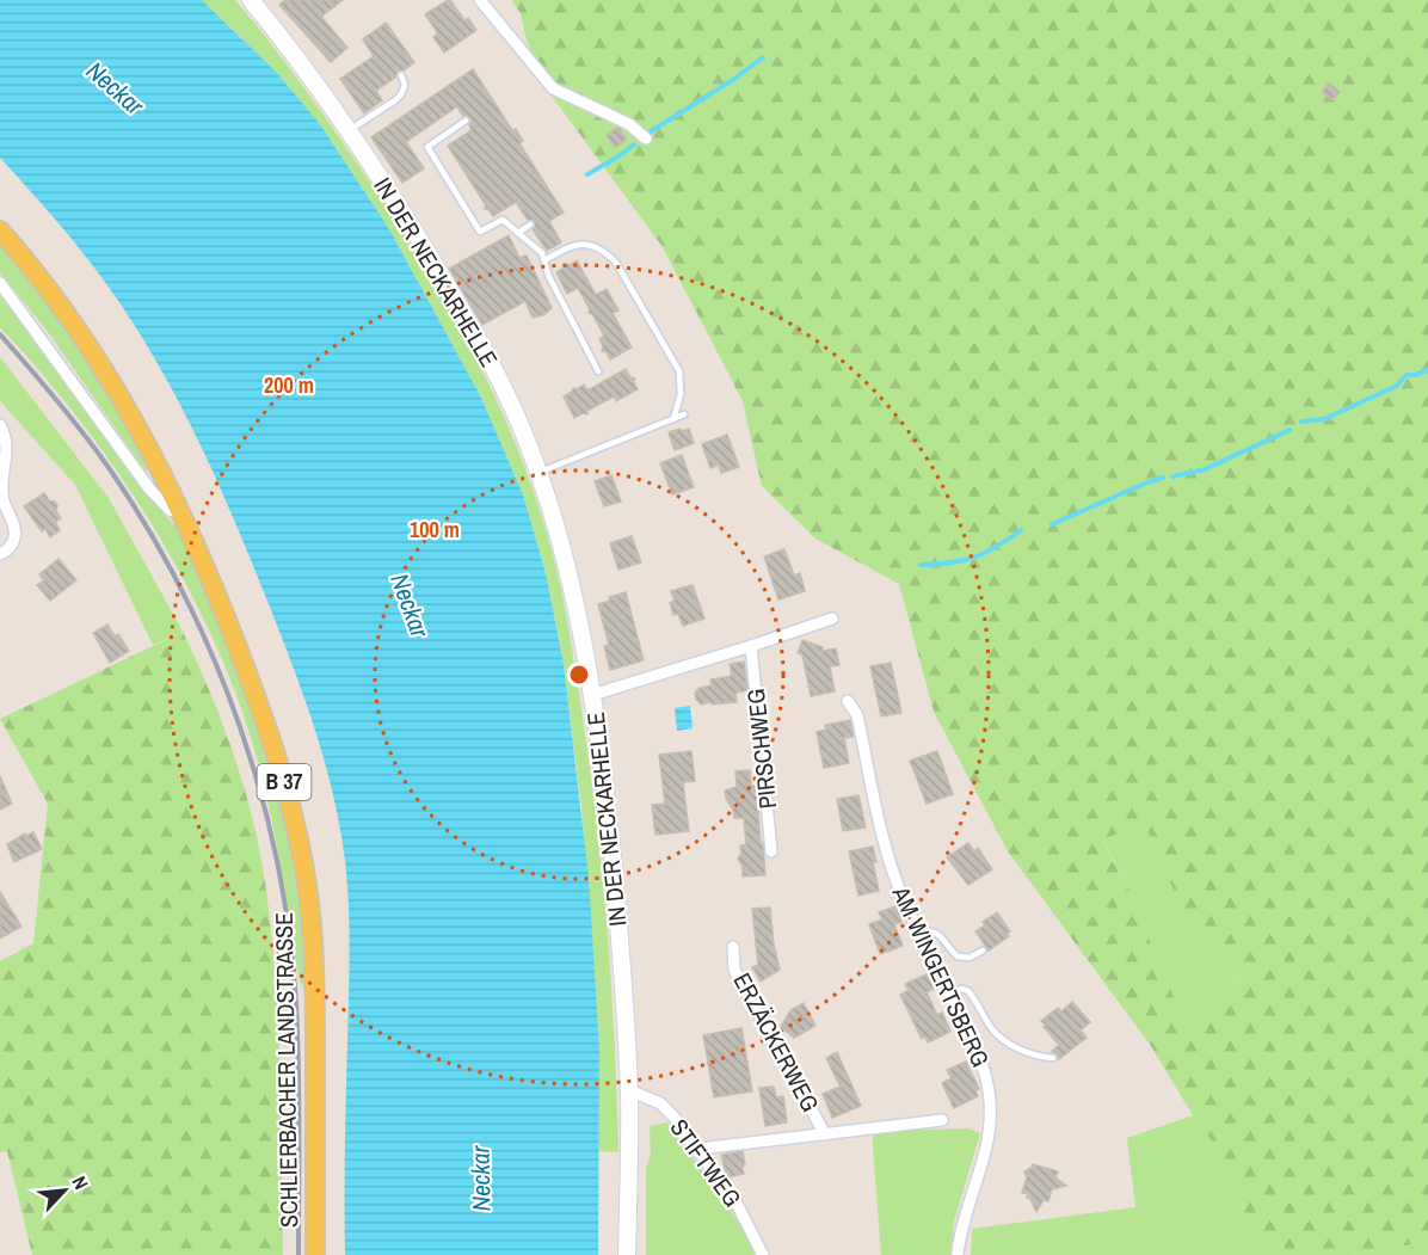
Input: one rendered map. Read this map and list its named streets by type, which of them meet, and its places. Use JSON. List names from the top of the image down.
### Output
{
  "streets": {
    "main road": ["IN DER NECKARHELLE", "B 37", "SCHLIERBACHER LANDSTRASSE"],
    "street": [
      "PIRSCHWEG",
      "AM WINGERTSBERG",
      "ERZÄCKERWEG",
      "STIFTWEG"
    ]
  },
  "crossings": [
    ["IN DER NECKARHELLE", "STIFTWEG"],
    ["ERZÄCKERWEG", "STIFTWEG"]
  ],
  "water": ["Neckar"],
  "north": "top right",
  "rings": ["200 m", "100 m"]
}
